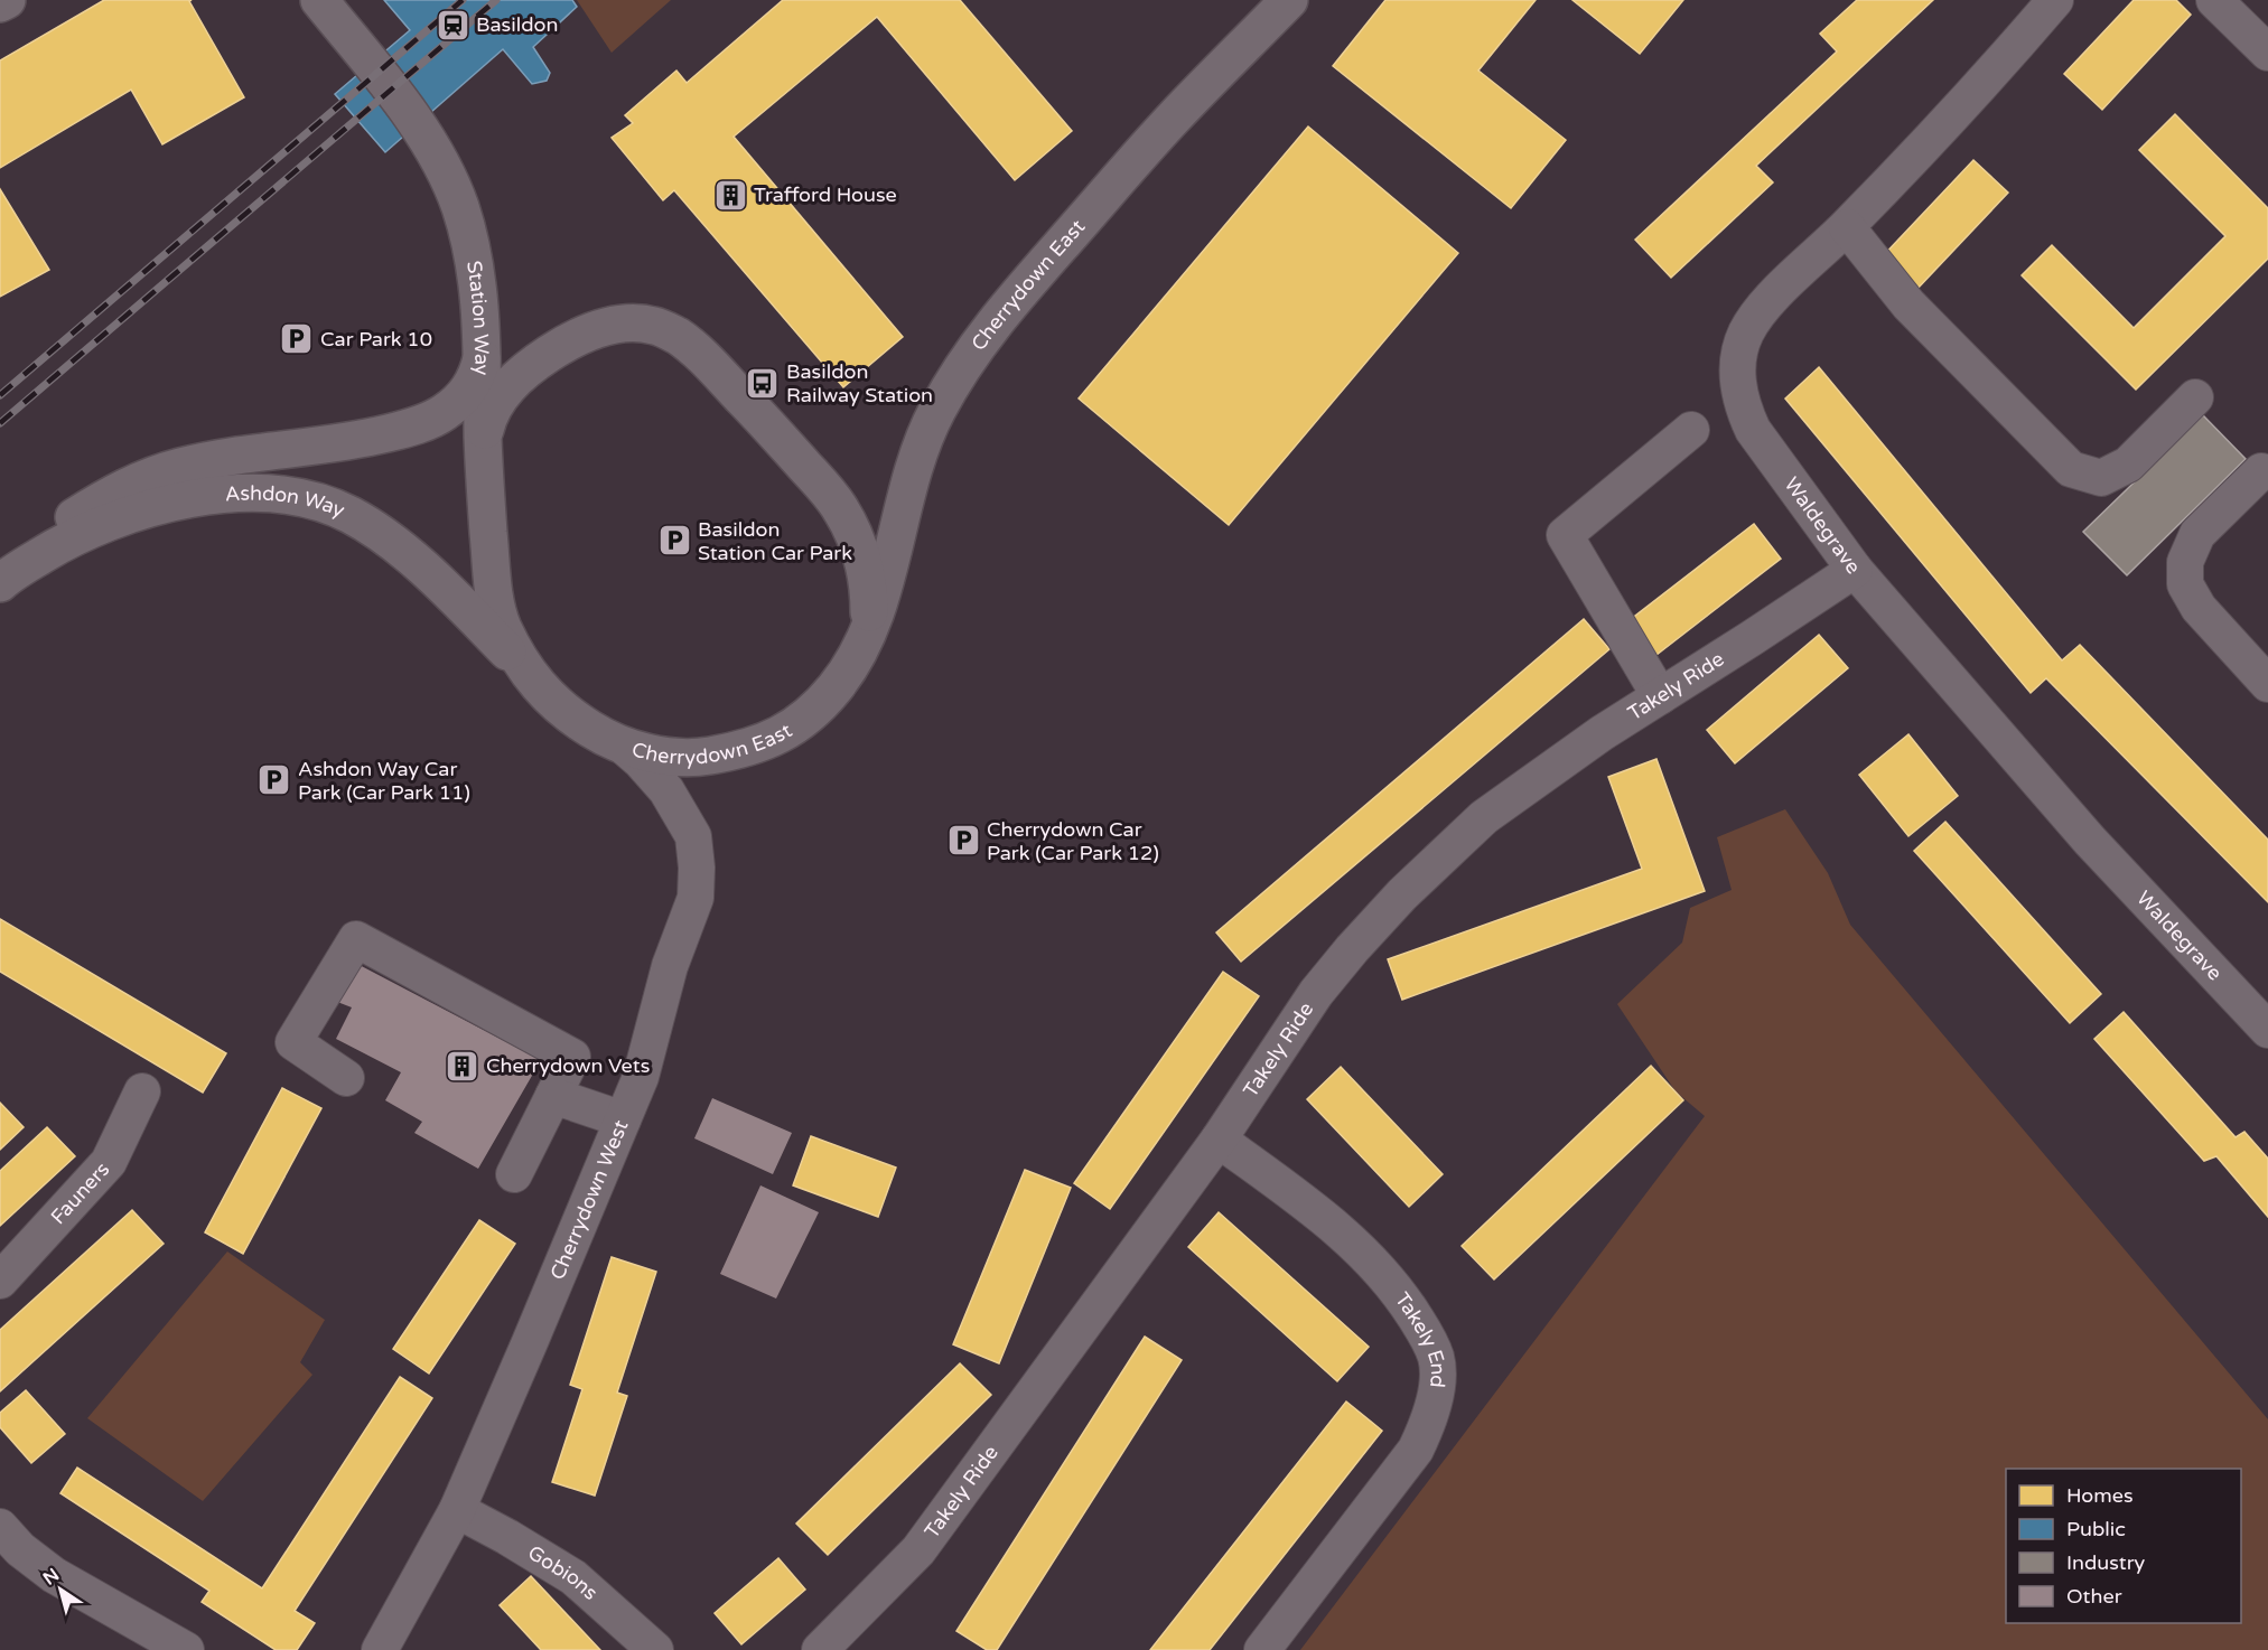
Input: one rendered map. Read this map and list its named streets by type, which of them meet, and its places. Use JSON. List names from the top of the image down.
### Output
{
  "streets": {
    "street": [
      "Cherrydown East",
      "Station Way",
      "Ashdon Way",
      "Waldegrave",
      "Takely Ride",
      "Fauners",
      "Cherrydown West",
      "Takely End",
      "Gobions"
    ]
  },
  "crossings": [
    ["Cherrydown East", "Station Way"],
    ["Cherrydown East", "Ashdon Way"],
    ["Cherrydown East", "Cherrydown West"],
    ["Station Way", "Ashdon Way"],
    ["Waldegrave", "Takely Ride"],
    ["Takely Ride", "Takely End"],
    ["Cherrydown West", "Gobions"]
  ],
  "places": {
    "station": ["Basildon"],
    "building": ["Trafford House", "Cherrydown Vets"],
    "parking": [
      "Car Park 10",
      "Basildon Station Car Park",
      "Ashdon Way Car Park (Car Park 11)",
      "Cherrydown Car Park (Car Park 12)"
    ],
    "bus stop": ["Basildon Railway Station"]
  },
  "legend": [
    "Homes",
    "Public",
    "Industry",
    "Other"
  ],
  "north": "top left"
}
